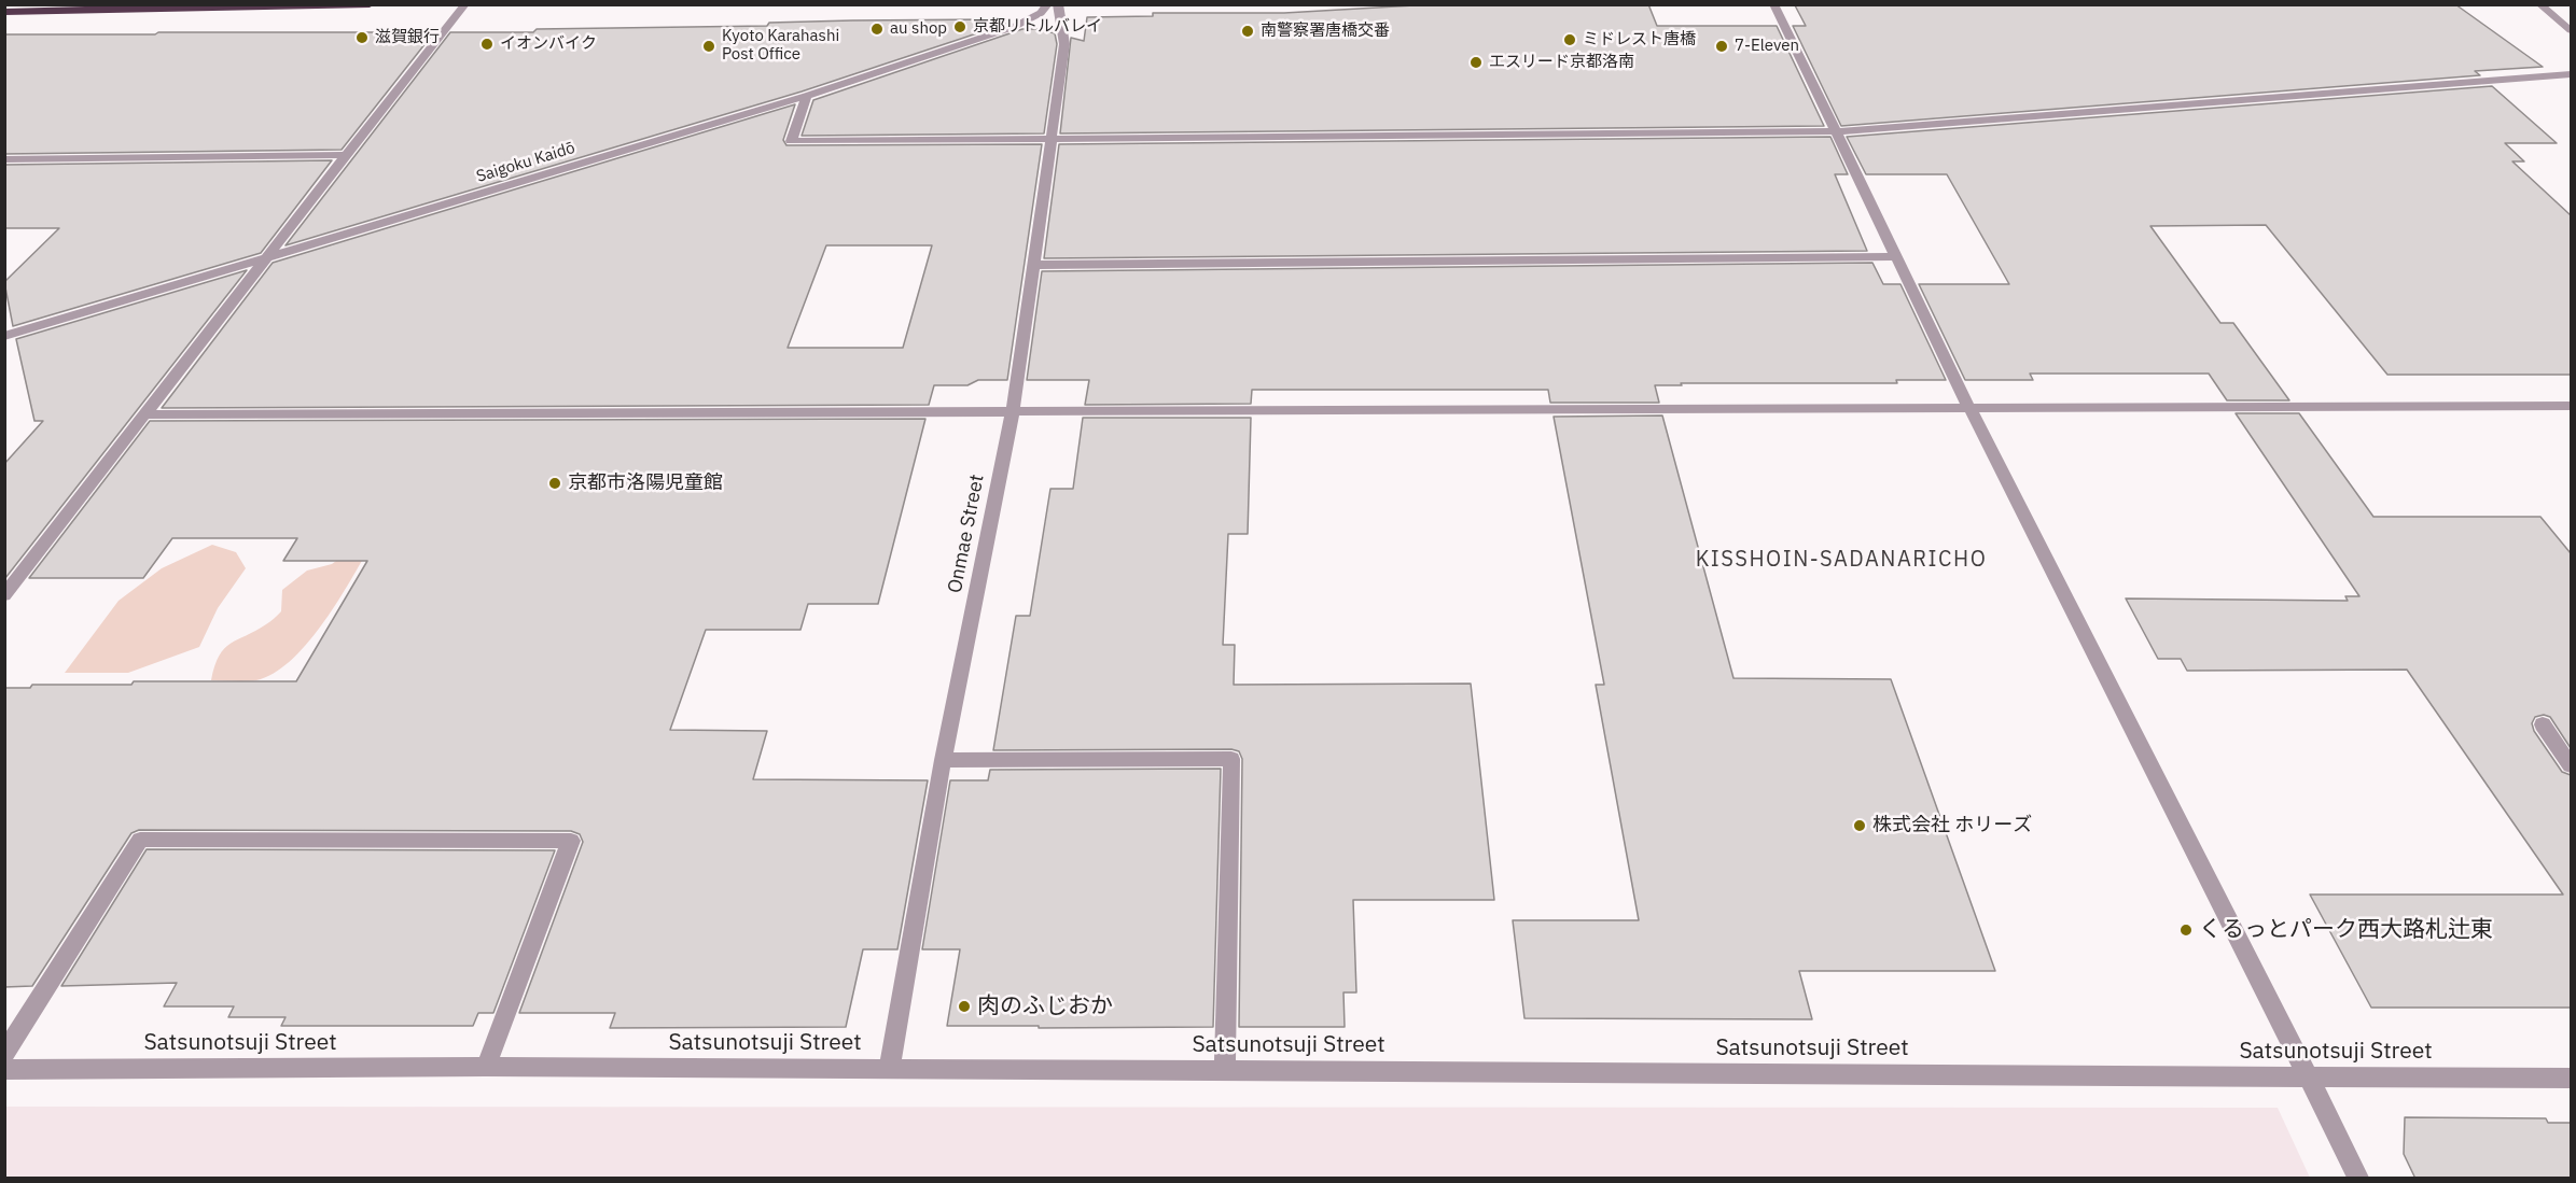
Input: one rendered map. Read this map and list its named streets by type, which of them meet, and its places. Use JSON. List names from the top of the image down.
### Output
{
  "streets": {
    "street": ["Saigoku Kaidō", "Onmae Street", "Satsunotsuji Street"]
  },
  "crossings": [
    ["Onmae Street", "Satsunotsuji Street"]
  ],
  "districts": ["KISSHOIN-SADANARICHO"],
  "places": [
    "京都リトルバレイ",
    "au shop",
    "南警察署唐橋交番",
    "滋賀銀行",
    "ミドレスト唐橋",
    "イオンバイク",
    "Kyoto Karahashi Post Office",
    "7-Eleven",
    "エスリード京都洛南",
    "京都市洛陽児童館",
    "株式会社 ホリーズ",
    "くるっとパーク西大路札辻東",
    "肉のふじおか"
  ]
}
